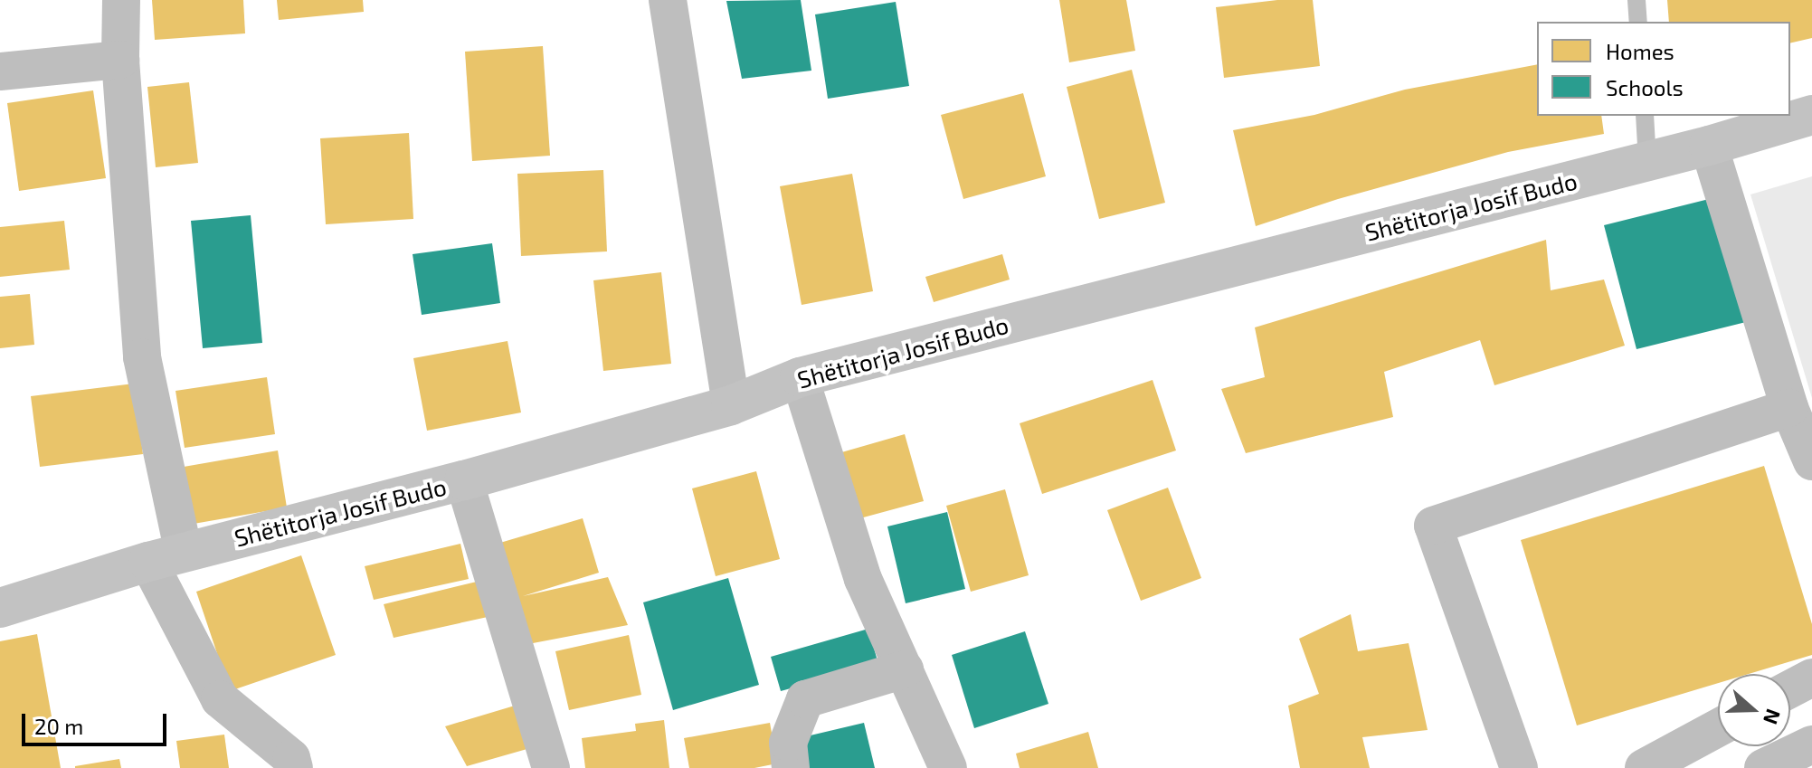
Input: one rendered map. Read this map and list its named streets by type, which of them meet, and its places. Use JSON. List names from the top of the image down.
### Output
{
  "streets": {
    "main road": ["Shëtitorja Josif Budo"]
  },
  "legend": ["Homes", "Schools"],
  "scale_bar": "20 m",
  "north": "right"
}
